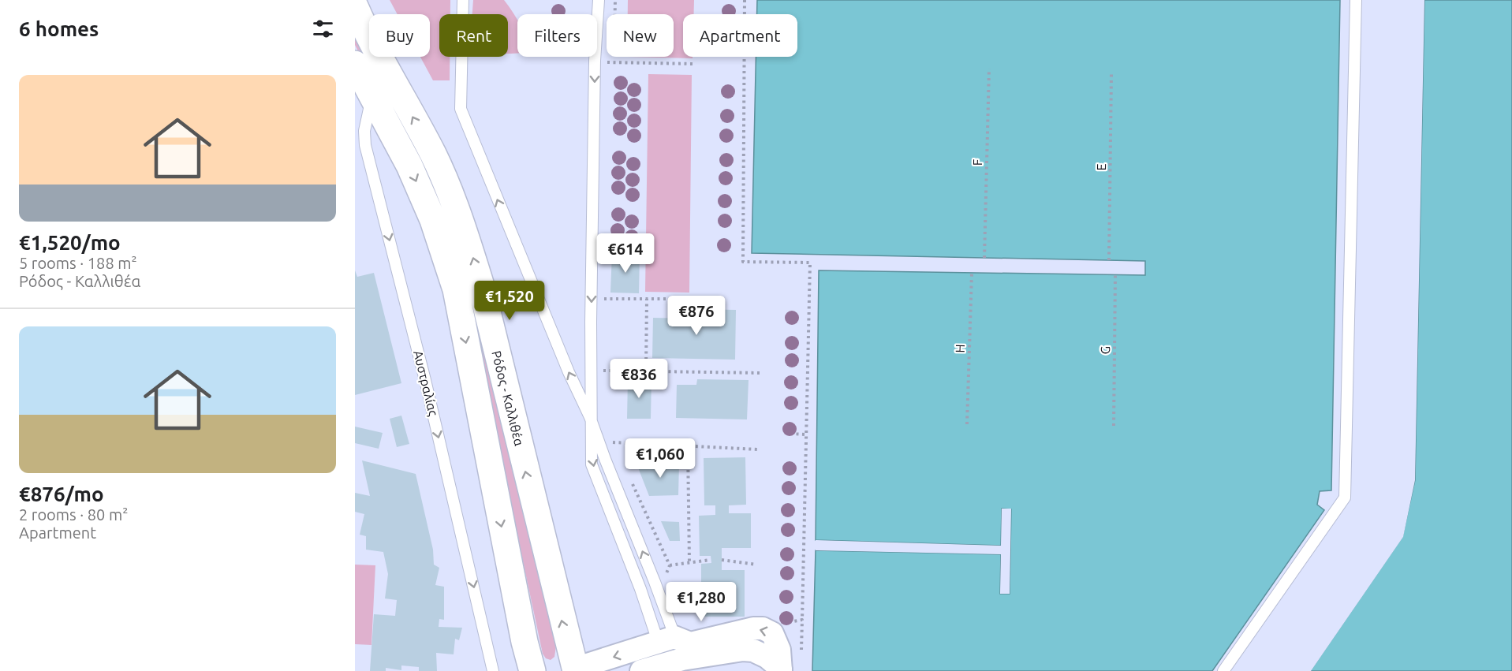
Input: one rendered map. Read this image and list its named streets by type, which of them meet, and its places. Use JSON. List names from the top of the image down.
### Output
{
  "streets": {
    "main road": ["Ρόδος - Καλλιθέα"],
    "lane": ["Αυστραλίας"],
    "path": [
      "F",
      "E",
      "H",
      "G"
    ]
  },
  "one_way": ["Αυστραλίας"],
  "page": {
    "heading": "6 homes",
    "chip": [
      "Buy",
      "Rent",
      "Filters",
      "New",
      "Apartment"
    ],
    "list": [
      {
        "name": "€1,520/mo",
        "note": "5 rooms · 188 m² · Ρόδος - Καλλιθέα"
      },
      {
        "name": "€876/mo",
        "note": "2 rooms · 80 m² · Apartment"
      }
    ],
    "price": [
      "€614",
      "€1,520",
      "€876",
      "€836",
      "€1,060",
      "€1,280"
    ]
  }
}
